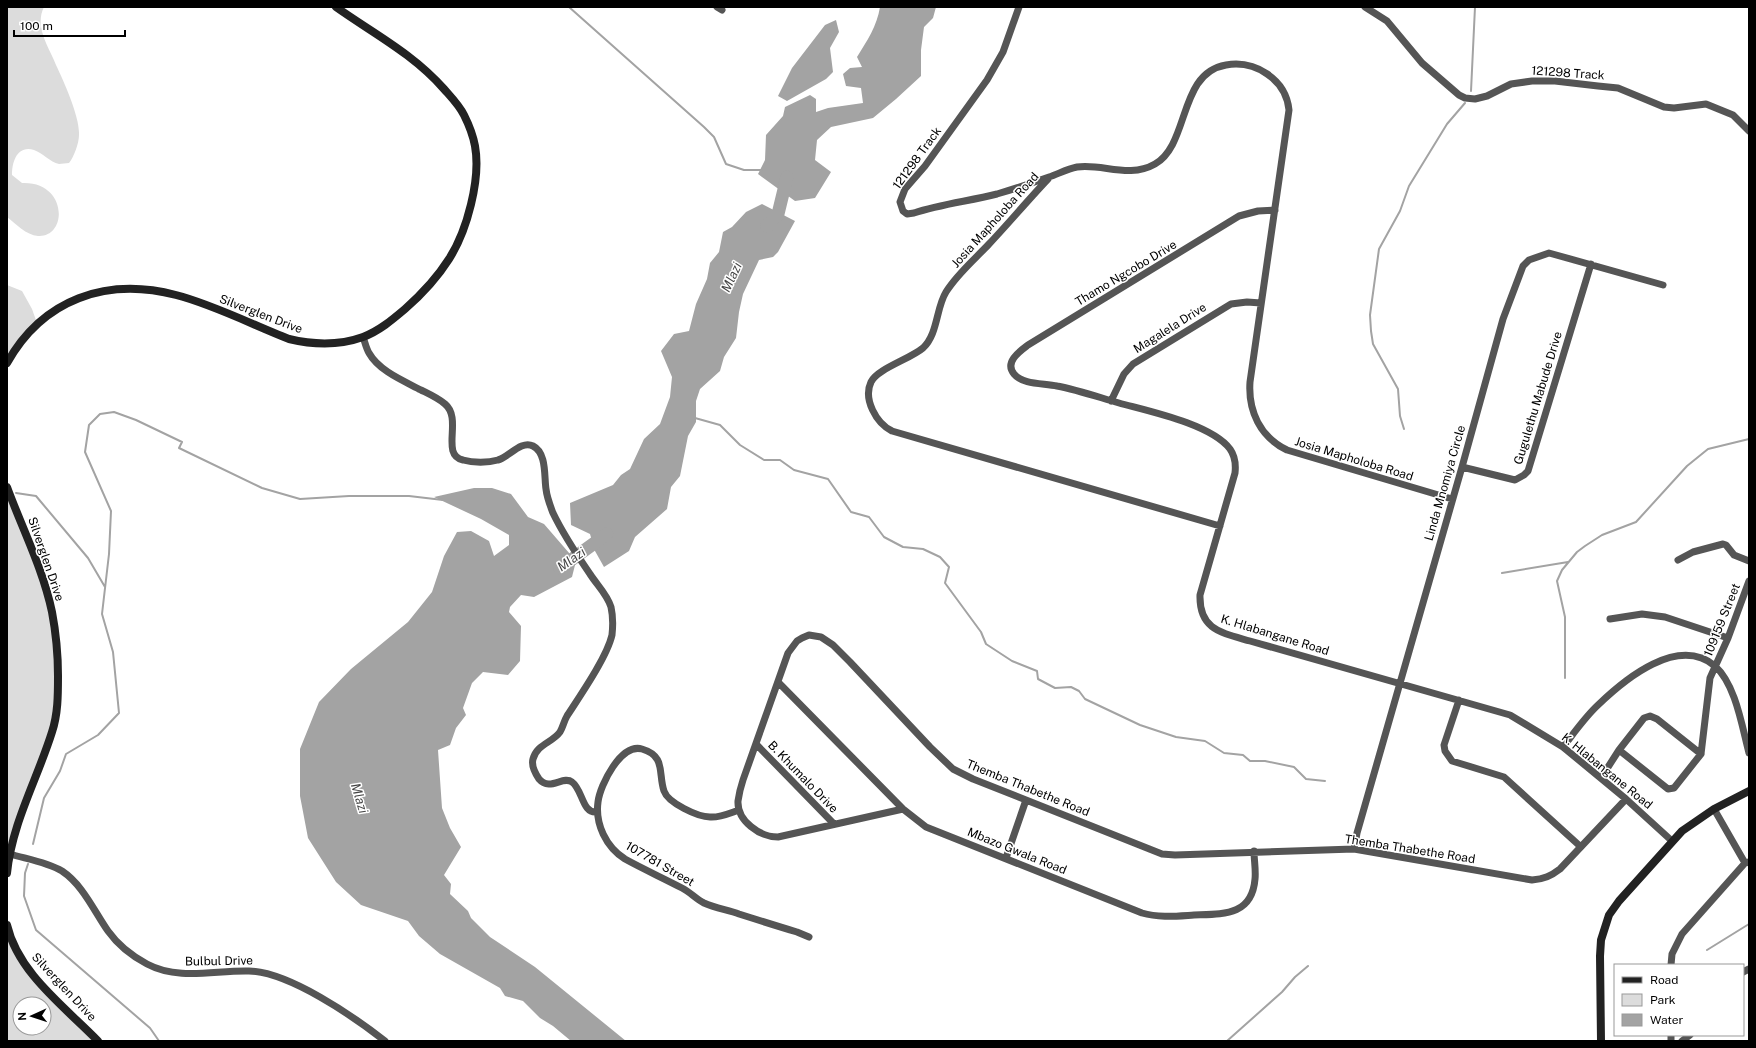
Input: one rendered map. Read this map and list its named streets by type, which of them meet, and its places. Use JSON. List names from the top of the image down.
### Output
{
  "streets": {
    "street": [
      "121298 Track",
      "Josia Mapholoba Road",
      "Thamo Ngcobo Drive",
      "Silverglen Drive",
      "Magalela Drive",
      "Gugulethu Mabude Drive",
      "Linda Mnomiya Circle",
      "109159 Street",
      "K. Hlabangane Road",
      "B. Khumalo Drive",
      "Themba Thabethe Road",
      "Mbazo Gwala Road",
      "107781 Street",
      "Bulbul Drive"
    ]
  },
  "crossings": [
    ["121298 Track", "Josia Mapholoba Road"],
    ["Josia Mapholoba Road", "Thamo Ngcobo Drive"],
    ["Josia Mapholoba Road", "Magalela Drive"],
    ["Josia Mapholoba Road", "Linda Mnomiya Circle"],
    ["Josia Mapholoba Road", "K. Hlabangane Road"],
    ["Thamo Ngcobo Drive", "K. Hlabangane Road"],
    ["Silverglen Drive", "Bulbul Drive"],
    ["Magalela Drive", "K. Hlabangane Road"],
    ["Gugulethu Mabude Drive", "Linda Mnomiya Circle"],
    ["Linda Mnomiya Circle", "K. Hlabangane Road"],
    ["Linda Mnomiya Circle", "Themba Thabethe Road"],
    ["K. Hlabangane Road", "Themba Thabethe Road"],
    ["B. Khumalo Drive", "Themba Thabethe Road"],
    ["Themba Thabethe Road", "Mbazo Gwala Road"],
    ["Themba Thabethe Road", "107781 Street"]
  ],
  "water": ["Mlazi"],
  "legend": ["Road", "Park", "Water"],
  "scale_bar": "100 m",
  "north": "left"
}
